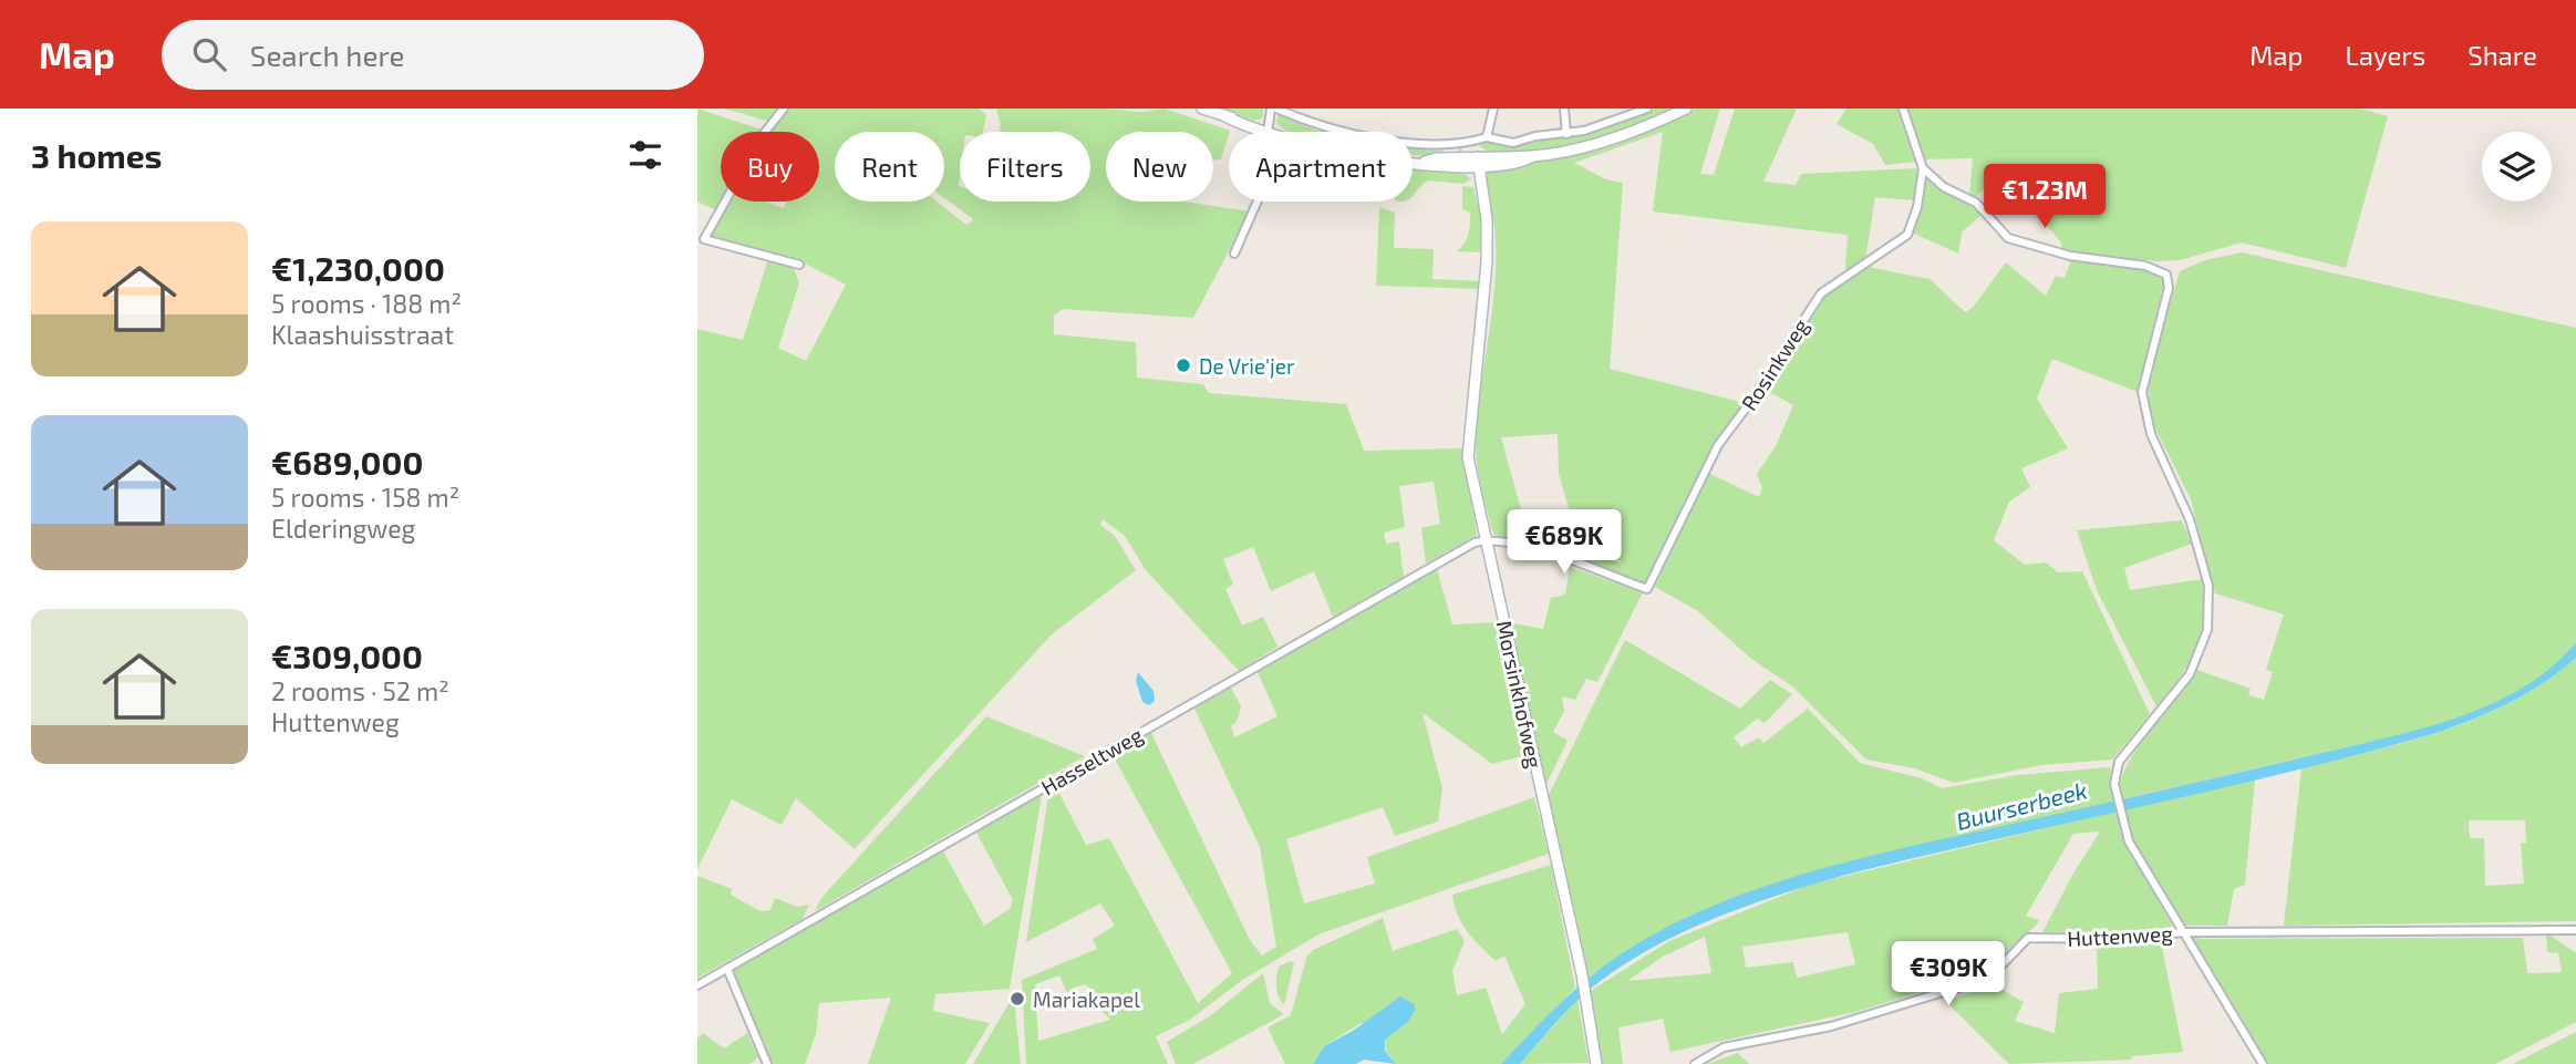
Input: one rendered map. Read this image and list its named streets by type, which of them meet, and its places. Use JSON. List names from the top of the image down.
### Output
{
  "streets": {
    "street": [
      "Rosinkweg",
      "Morsinkhofweg",
      "Hasseltweg",
      "Huttenweg"
    ]
  },
  "crossings": [
    ["Rosinkweg", "Morsinkhofweg"],
    ["Rosinkweg", "Hasseltweg"],
    ["Morsinkhofweg", "Hasseltweg"]
  ],
  "water": ["Buurserbeek"],
  "places": ["De Vrie'jer", "Mariakapel"],
  "page": {
    "header": "Map",
    "search": "Search here",
    "nav": ["Map", "Layers", "Share"],
    "heading": "3 homes",
    "chip": [
      "Buy",
      "Rent",
      "Filters",
      "New",
      "Apartment"
    ],
    "price": ["€1.23M", "€689K", "€309K"],
    "list": [
      {
        "name": "€1,230,000",
        "note": "5 rooms · 188 m² · Klaashuisstraat"
      },
      {
        "name": "€689,000",
        "note": "5 rooms · 158 m² · Elderingweg"
      },
      {
        "name": "€309,000",
        "note": "2 rooms · 52 m² · Huttenweg"
      }
    ]
  }
}
